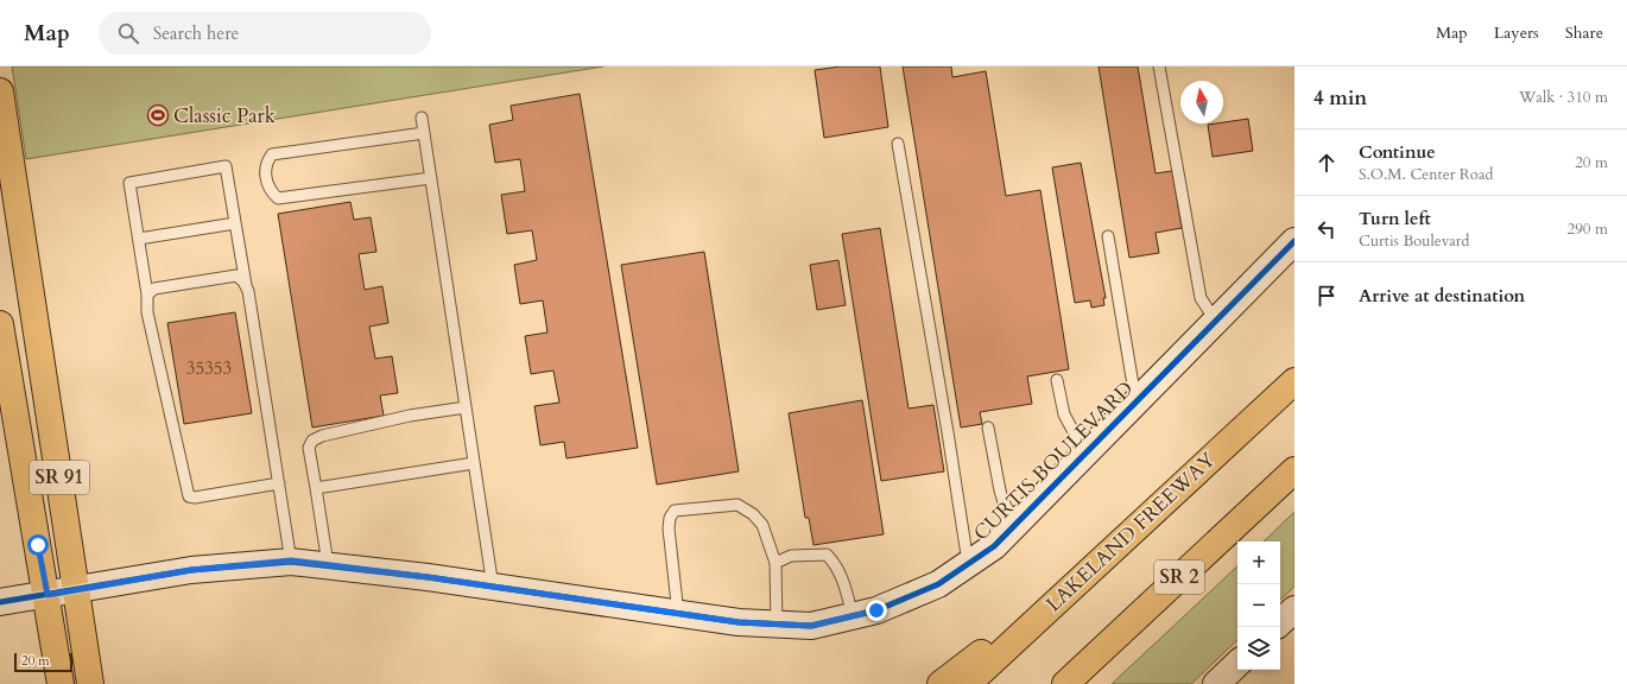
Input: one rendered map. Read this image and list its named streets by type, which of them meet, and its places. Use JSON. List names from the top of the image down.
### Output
{
  "streets": {
    "main road": ["SR 91", "LAKELAND FREEWAY", "SR 2"],
    "street": ["CURTIS BOULEVARD"]
  },
  "crossings": [
    ["CURTIS BOULEVARD", "SR 91"]
  ],
  "places": {
    "sports": ["Classic Park"]
  },
  "house_numbers": ["35353"],
  "scale_bar": "20 m",
  "north": "top",
  "page": {
    "header": "Map",
    "search": "Search here",
    "nav": ["Map", "Layers", "Share"],
    "heading": ["4 min", "Walk · 310 m"],
    "list": [
      ["Continue", "S.O.M. Center Road", "20 m"],
      ["Turn left", "Curtis Boulevard", "290 m"],
      "Arrive at destination"
    ],
    "map_buttons": ["+", "−"],
    "scale": "20 m"
  }
}
